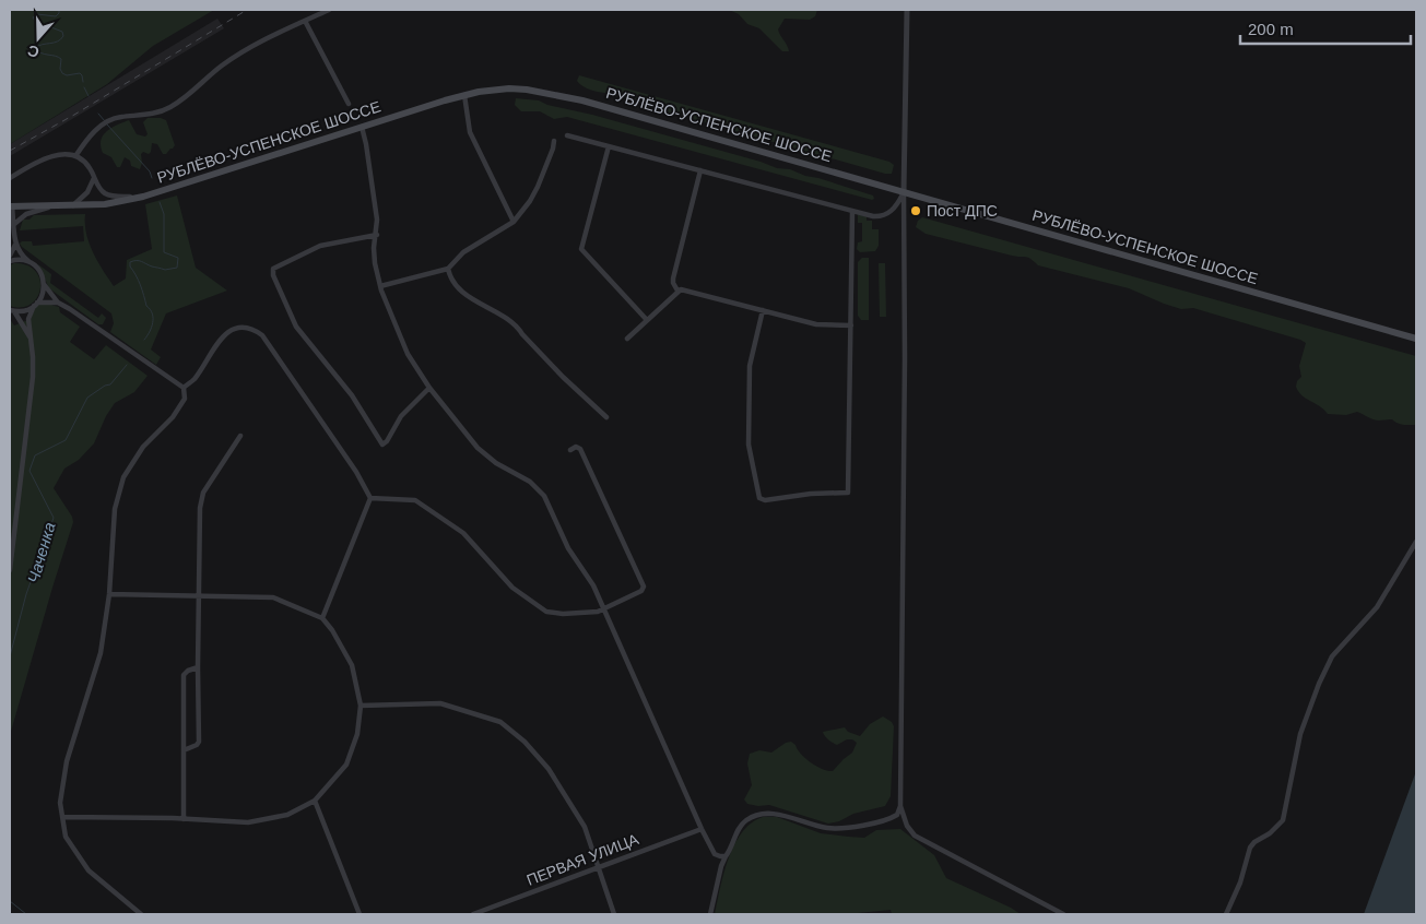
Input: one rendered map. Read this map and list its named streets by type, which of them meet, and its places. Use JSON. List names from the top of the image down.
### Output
{
  "streets": {
    "main road": ["РУБЛЁВО-УСПЕНСКОЕ ШОССЕ"],
    "street": ["ПЕРВАЯ УЛИЦА"]
  },
  "water": ["Чаченка"],
  "places": ["Пост ДПС"],
  "scale_bar": "200 m",
  "north": "bottom"
}
